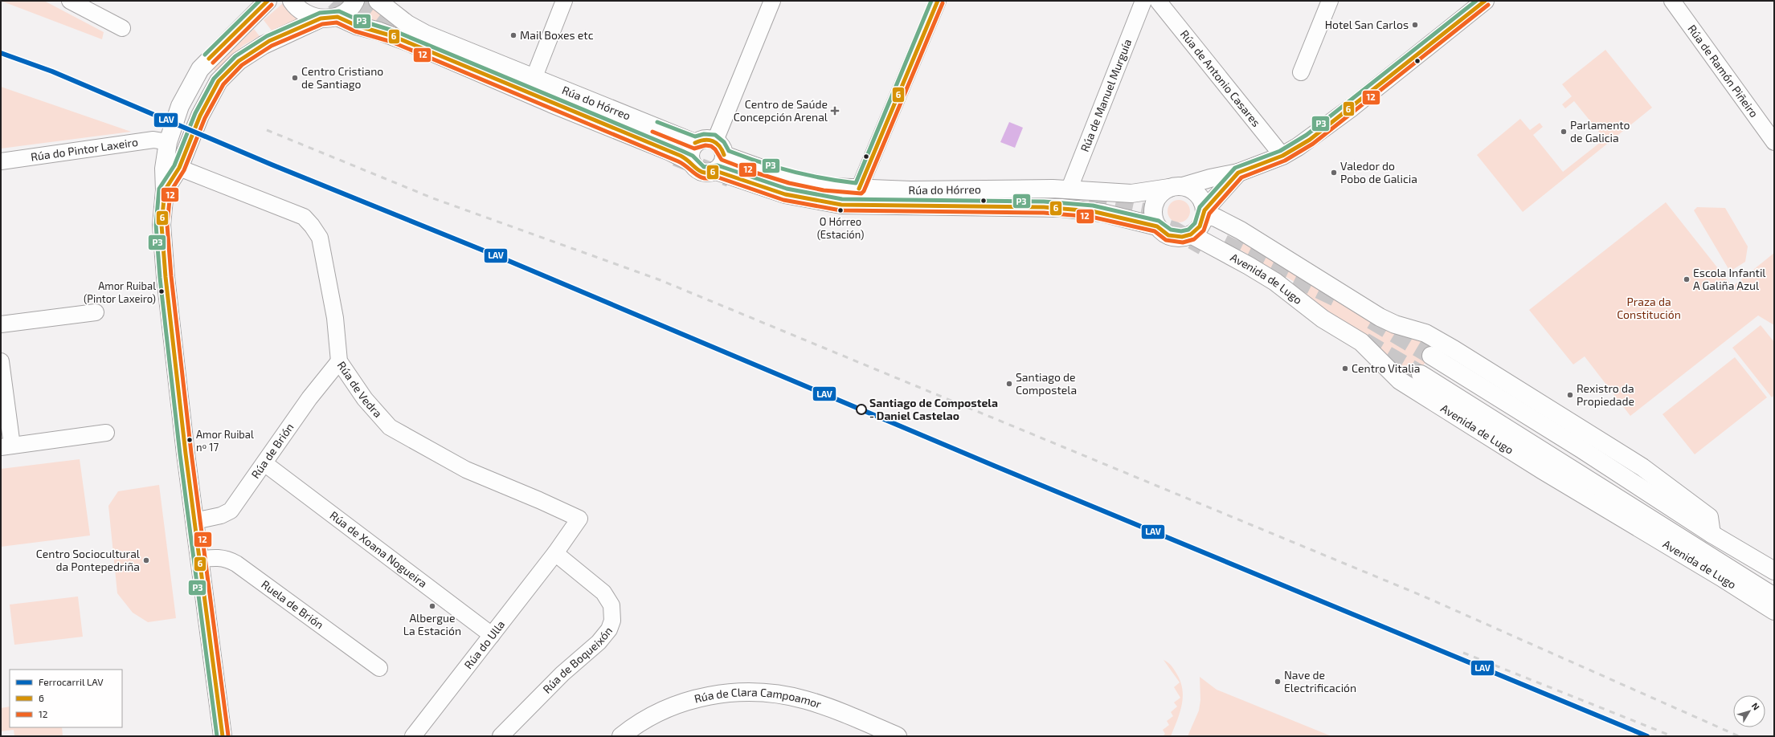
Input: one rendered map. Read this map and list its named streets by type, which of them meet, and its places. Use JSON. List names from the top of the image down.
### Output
{
  "streets": {
    "main road": ["Rúa do Hórreo", "Avenida de Lugo", "Rúa de Clara Campoamor"],
    "street": [
      "Rúa de Ramón Piñeiro",
      "Rúa de Antonio Casares",
      "Rúa de Manuel Murguía",
      "Rúa do Pintor Laxeiro",
      "Rúa de Vedra",
      "Rúa de Brión",
      "Rúa de Xoana Nogueira",
      "Ruela de Brión",
      "Rúa do Ulla",
      "Rúa de Boqueixón"
    ]
  },
  "crossings": [
    ["Rúa de Antonio Casares", "Rúa do Hórreo"],
    ["Rúa de Manuel Murguía", "Rúa do Hórreo"],
    ["Rúa do Hórreo", "Avenida de Lugo"],
    ["Rúa de Vedra", "Rúa de Brión"],
    ["Rúa de Vedra", "Rúa do Ulla"],
    ["Rúa de Vedra", "Rúa de Boqueixón"],
    ["Rúa de Brión", "Rúa de Xoana Nogueira"],
    ["Rúa de Xoana Nogueira", "Rúa do Ulla"],
    ["Rúa do Ulla", "Rúa de Boqueixón"]
  ],
  "parks": ["Praza da Constitución"],
  "places": {
    "other": [
      "Hotel San Carlos",
      "Mail Boxes etc",
      "Centro Cristiano de Santiago",
      "Parlamento de Galicia",
      "Valedor do Pobo de Galicia",
      "O Hórreo (Estación)",
      "Escola Infantil A Galiña Azul",
      "Amor Ruibal (Pintor Laxeiro)",
      "Centro Vitalia",
      "Santiago de Compostela",
      "Rexistro da Propiedade",
      "Santiago de Compostela - Daniel Castelao",
      "Amor Ruibal nº 17",
      "Centro Sociocultural da Pontepedriña",
      "Albergue La Estación",
      "Nave de Electrificación"
    ],
    "health": ["Centro de Saúde Concepción Arenal"]
  },
  "lines": [
    "transit line 6",
    "transit line P3",
    "transit line 12",
    "rail line LAV"
  ],
  "legend": ["Ferrocarril LAV", "6", "12"],
  "north": "top right"
}
